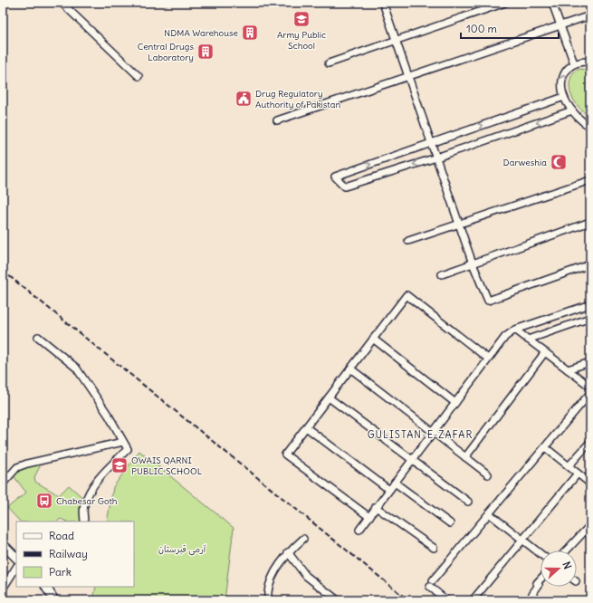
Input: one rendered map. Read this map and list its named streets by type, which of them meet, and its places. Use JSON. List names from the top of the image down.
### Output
{
  "districts": ["GULISTAN-E-ZAFAR"],
  "parks": ["آرمی قبرستان"],
  "places": {
    "school or university": ["Army Public School", "OWAIS QARNI PUBLIC SCHOOL"],
    "building": ["NDMA Warehouse", "Central Drugs Laboratory"],
    "public building": ["Drug Regulatory Authority of Pakistan"],
    "mosque": ["Darweshia"],
    "bus stop": ["Chabesar Goth"]
  },
  "legend": ["Road", "Railway", "Park"],
  "scale_bar": "100 m",
  "north": "right"
}
